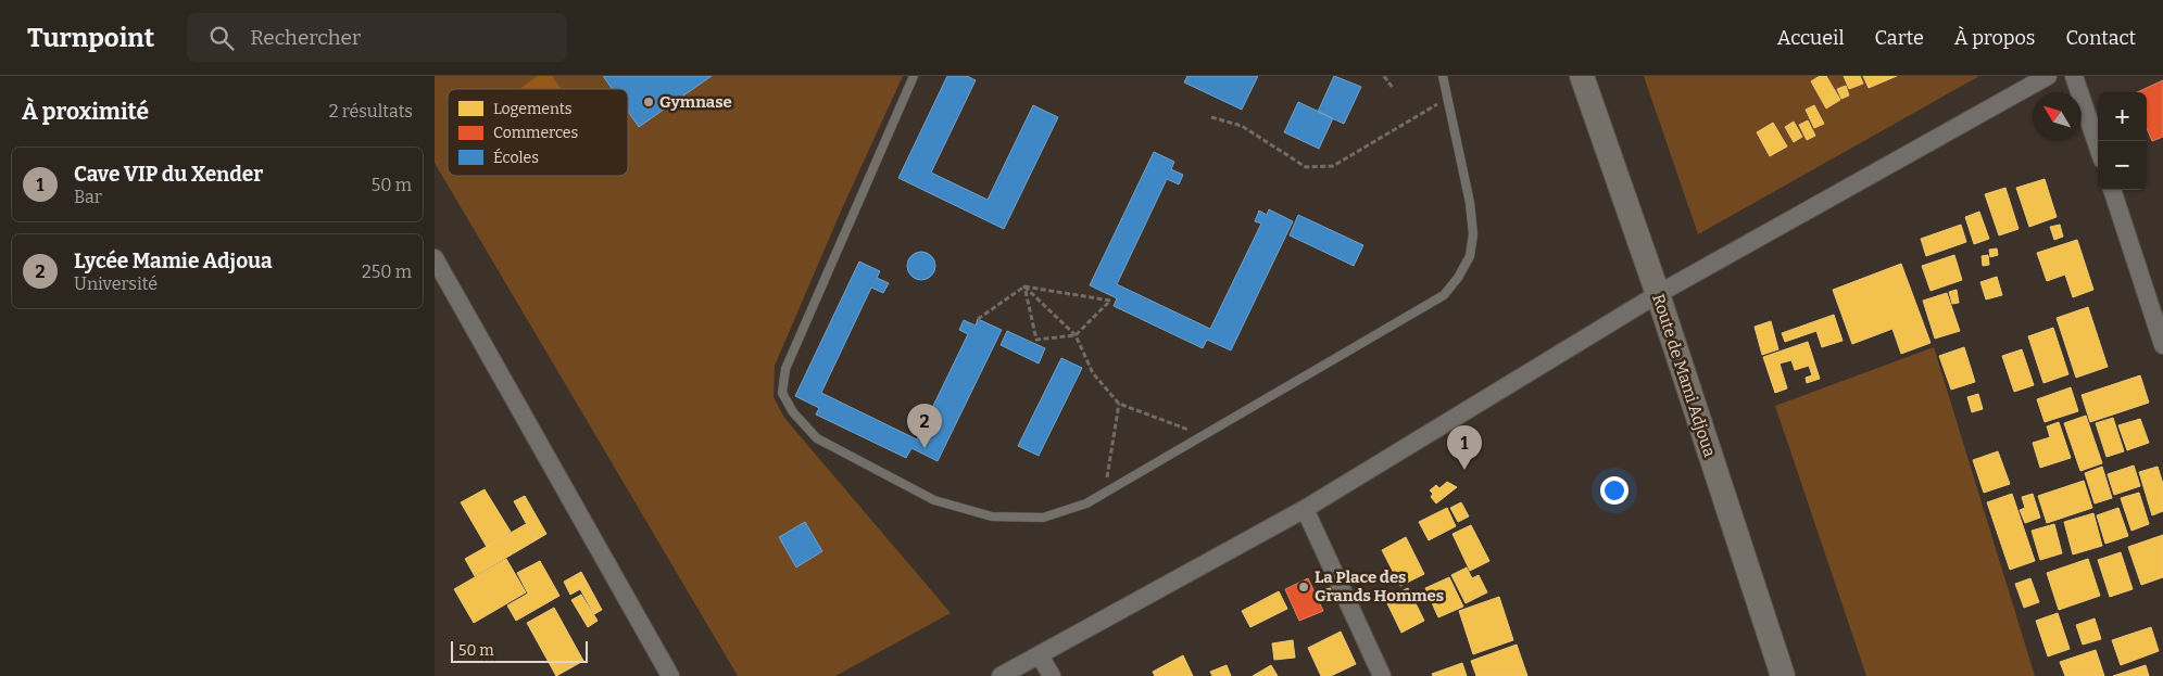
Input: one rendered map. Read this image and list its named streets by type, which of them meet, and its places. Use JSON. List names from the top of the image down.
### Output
{
  "streets": {
    "street": ["Route de Mami Adjoua"]
  },
  "places": ["Gymnase", "La Place des Grands Hommes"],
  "legend": ["Logements", "Commerces", "Écoles"],
  "scale_bar": "50 m",
  "north": "top left",
  "page": {
    "header": "Turnpoint",
    "search": "Rechercher",
    "nav": [
      "Accueil",
      "Carte",
      "À propos",
      "Contact"
    ],
    "heading": ["À proximité", "2 résultats"],
    "map_buttons": ["+", "−"],
    "list": [
      {
        "mark": "1",
        "name": "Cave VIP du Xender",
        "note": "Bar",
        "value": "50 m"
      },
      {
        "mark": "2",
        "name": "Lycée Mamie Adjoua",
        "note": "Université",
        "value": "250 m"
      }
    ],
    "pins": ["2", "1"],
    "scale": "50 m"
  }
}
